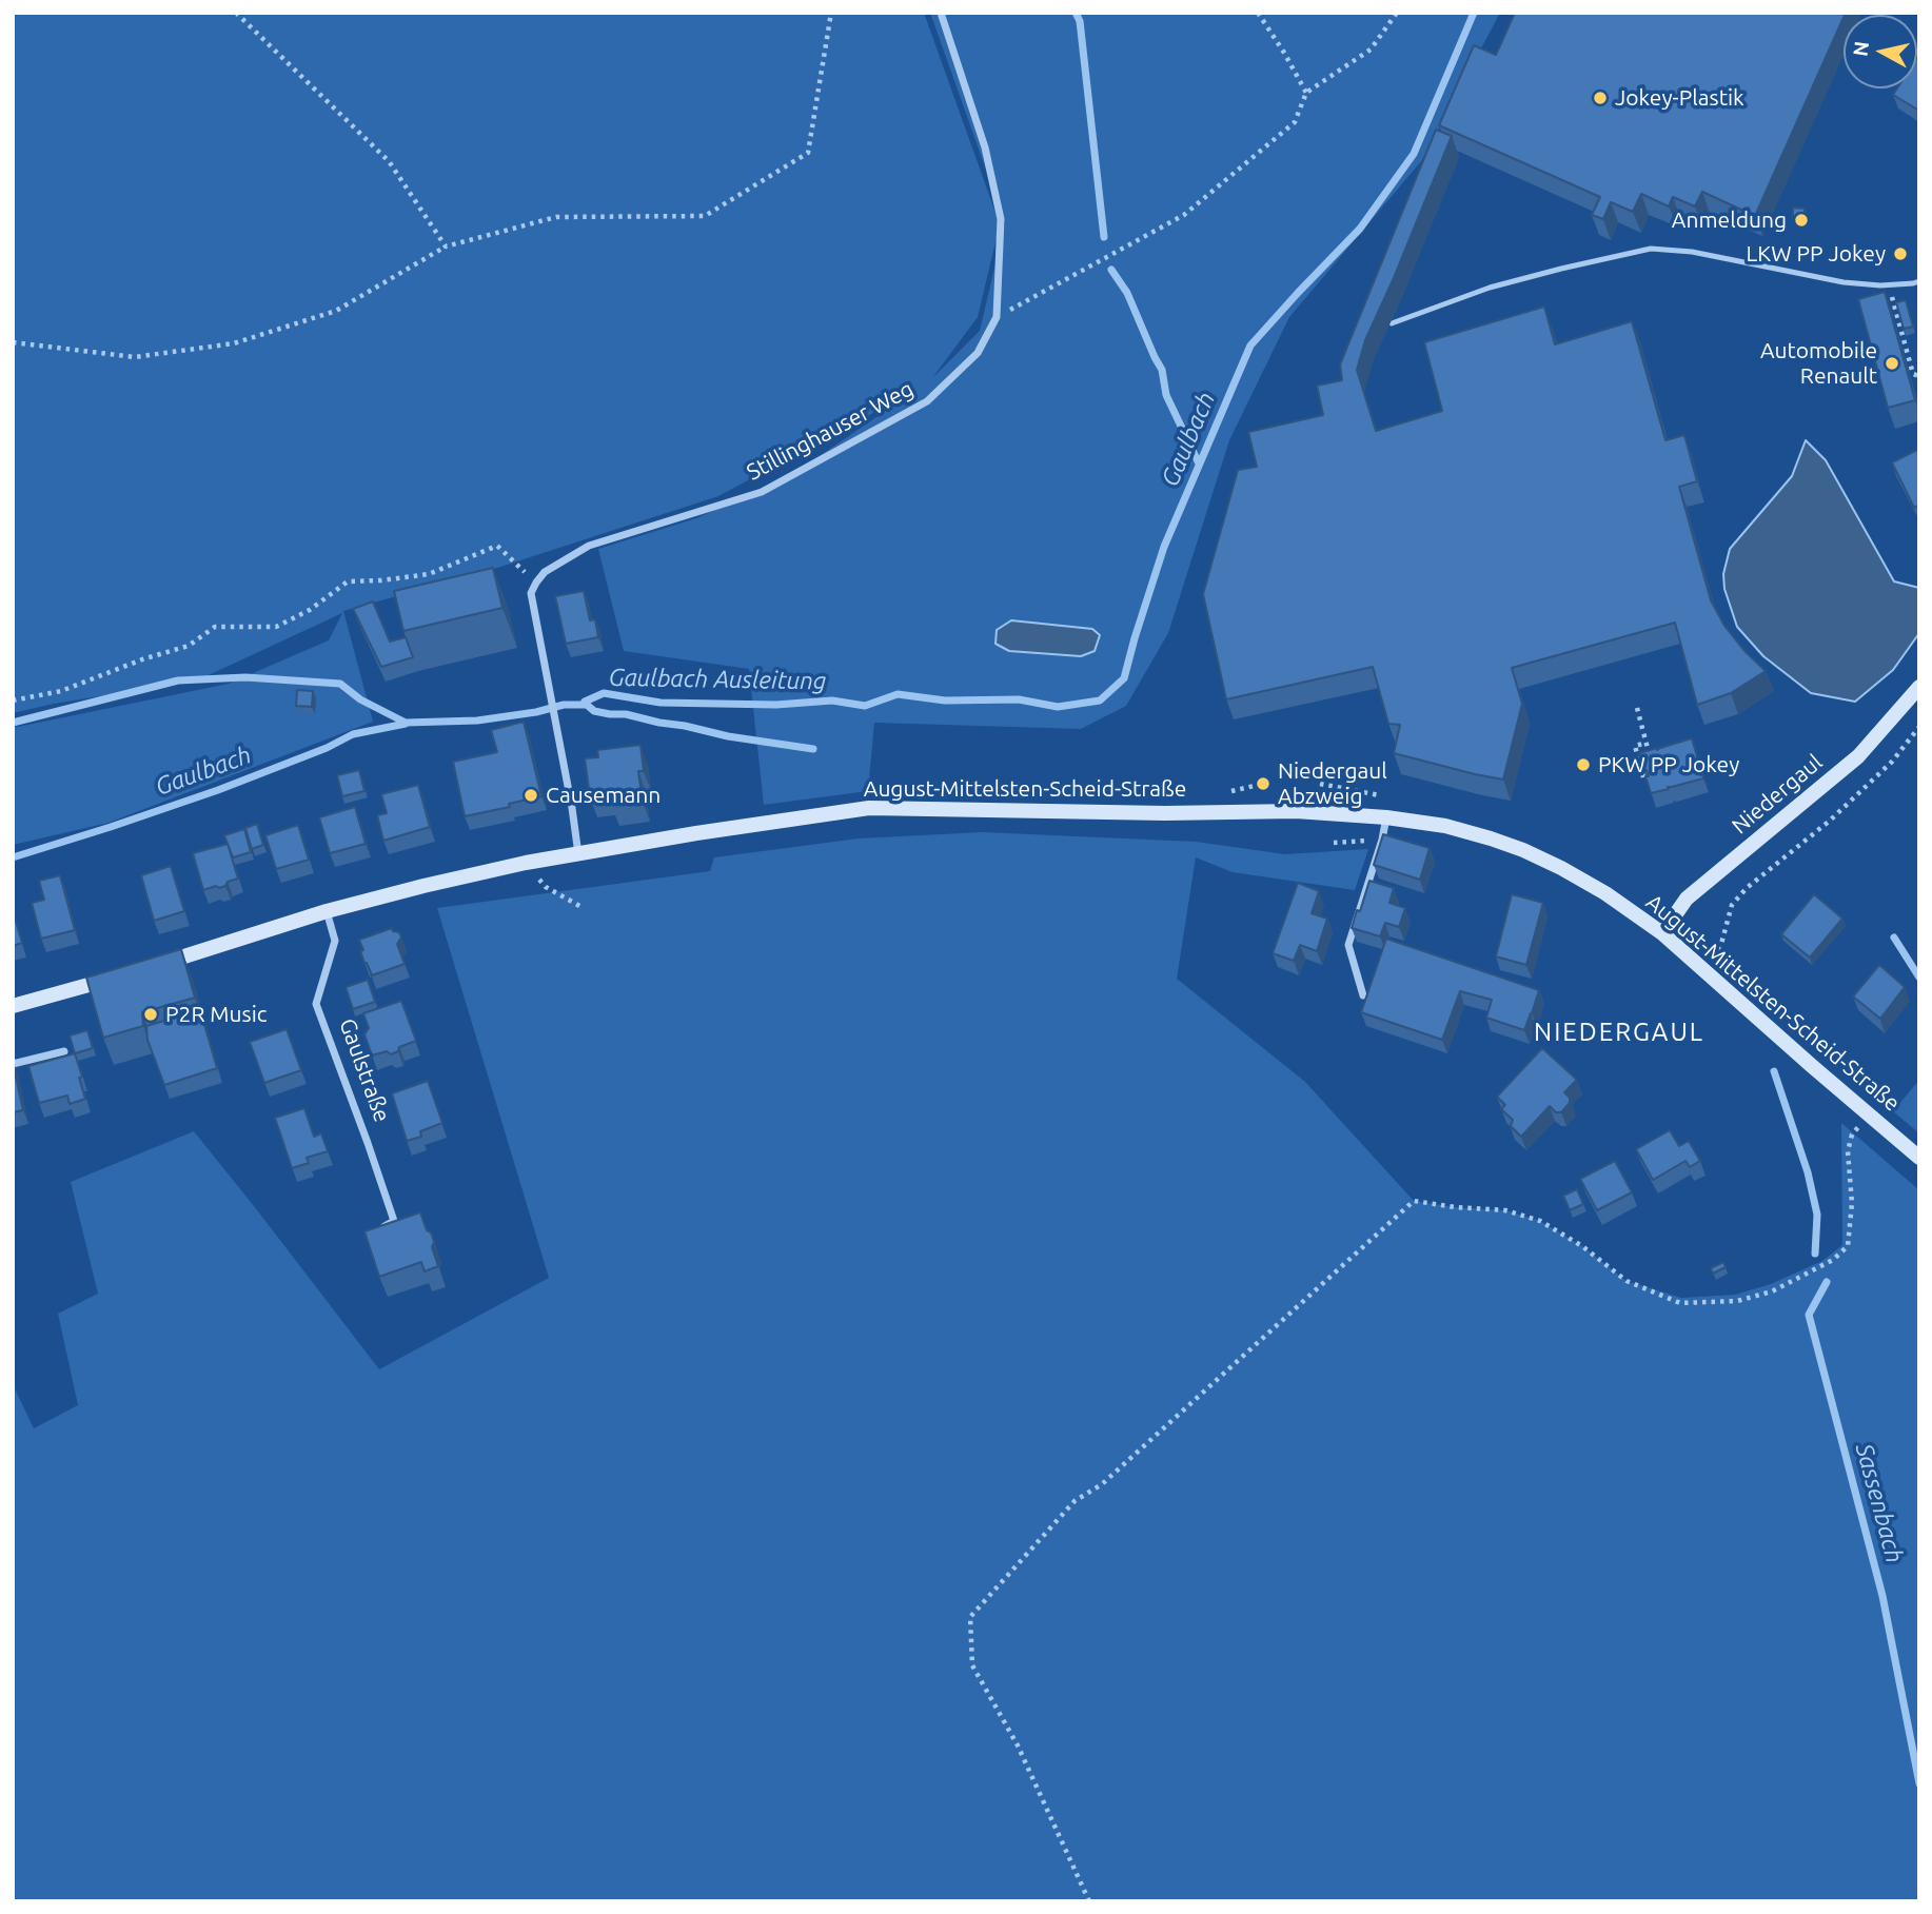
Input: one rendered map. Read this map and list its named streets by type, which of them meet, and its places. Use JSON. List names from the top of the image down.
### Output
{
  "streets": {
    "main road": ["August-Mittelsten-Scheid-Straße", "Niedergaul"],
    "street": ["Stillinghauser Weg", "Gaulstraße"]
  },
  "crossings": [
    ["August-Mittelsten-Scheid-Straße", "Niedergaul"]
  ],
  "districts": ["NIEDERGAUL"],
  "water": ["Gaulbach", "Gaulbach Ausleitung", "Sassenbach"],
  "places": [
    "Jokey-Plastik",
    "Anmeldung",
    "LKW PP Jokey",
    "Automobile Renault",
    "PKW PP Jokey",
    "Niedergaul Abzweig",
    "Causemann",
    "P2R Music"
  ],
  "north": "left"
}
